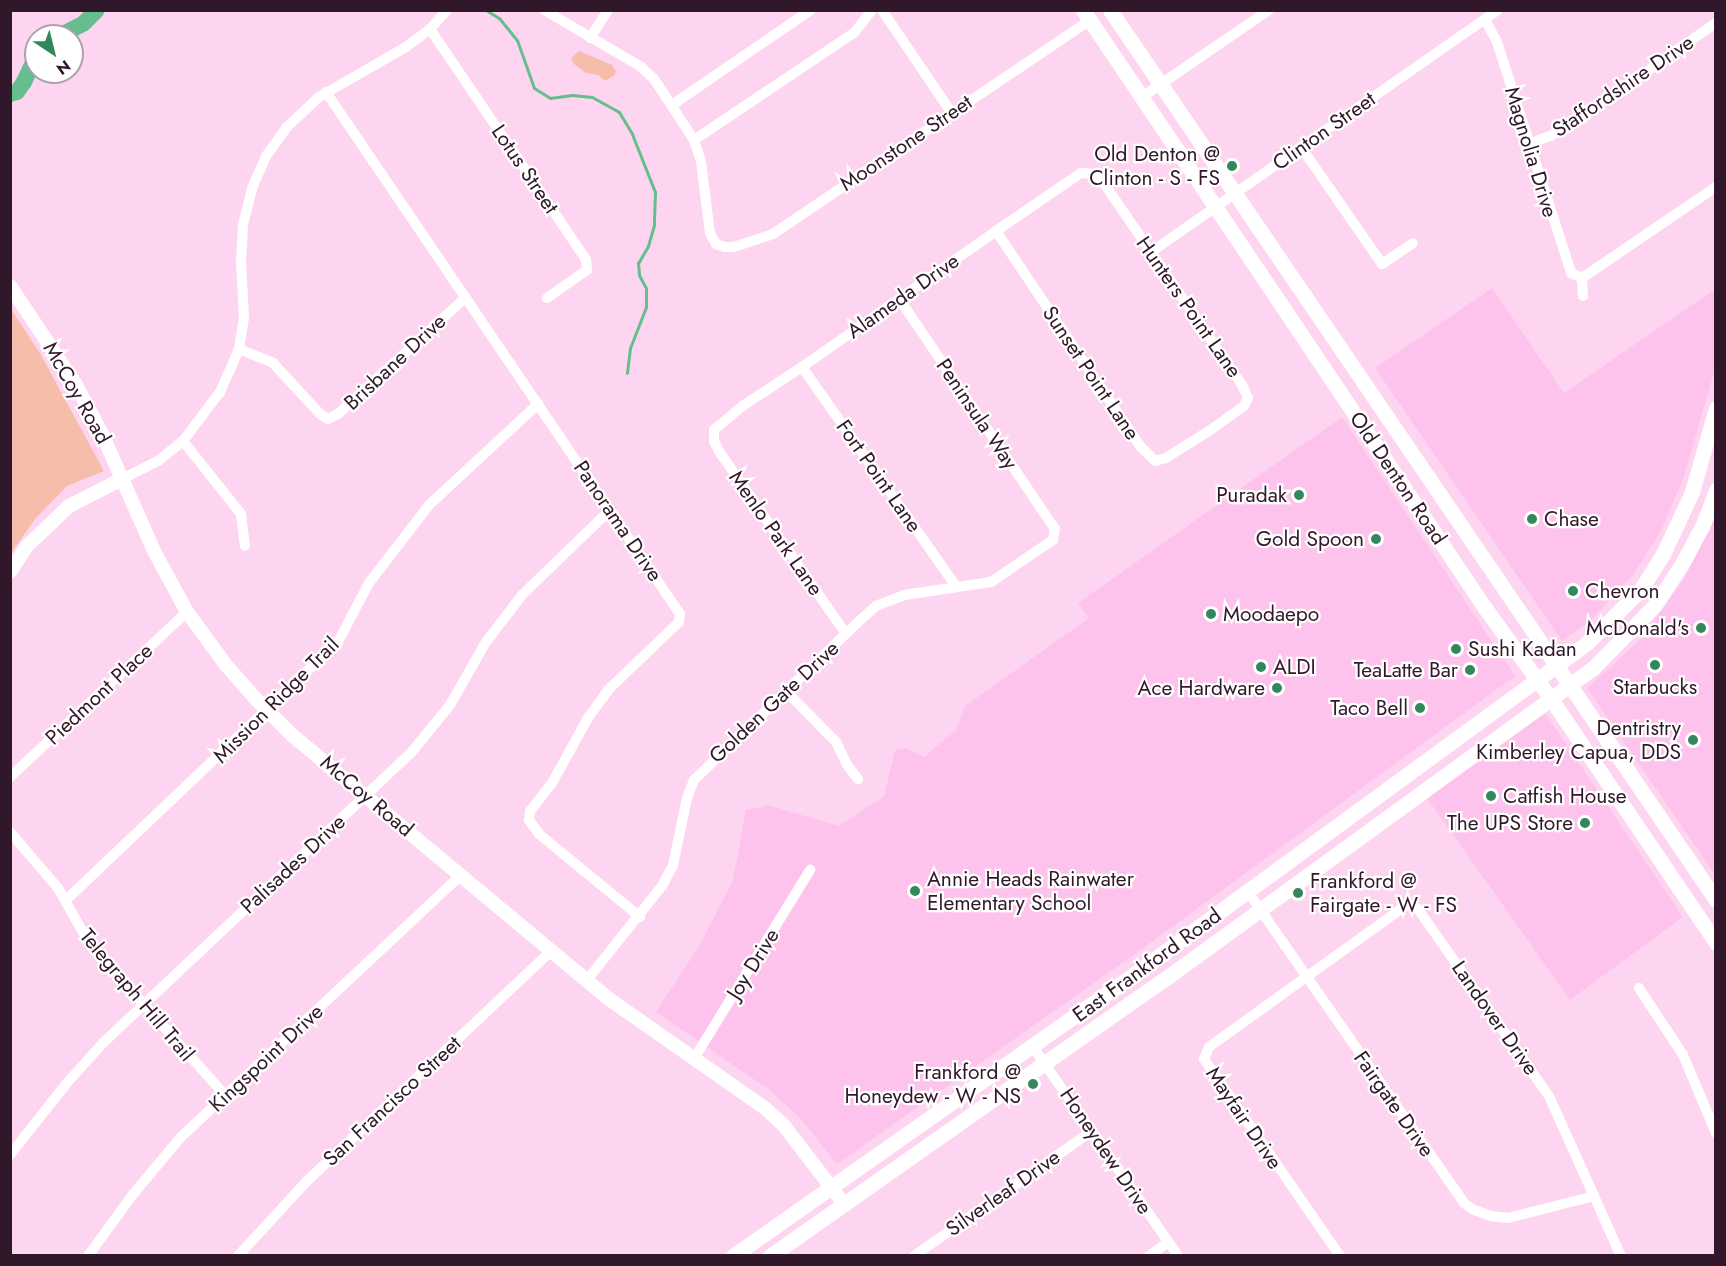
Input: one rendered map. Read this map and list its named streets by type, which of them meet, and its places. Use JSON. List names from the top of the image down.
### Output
{
  "streets": {
    "main road": ["Old Denton Road", "East Frankford Road"],
    "street": [
      "Staffordshire Drive",
      "Clinton Street",
      "Moonstone Street",
      "Magnolia Drive",
      "Lotus Street",
      "Alameda Drive",
      "Hunters Point Lane",
      "Brisbane Drive",
      "Sunset Point Lane",
      "McCoy Road",
      "Peninsula Way",
      "Fort Point Lane",
      "Panorama Drive",
      "Menlo Park Lane",
      "Piedmont Place",
      "Mission Ridge Trail",
      "Golden Gate Drive",
      "Palisades Drive",
      "Joy Drive",
      "Telegraph Hill Trail",
      "Landover Drive",
      "Kingspoint Drive",
      "San Francisco Street",
      "Fairgate Drive",
      "Mayfair Drive",
      "Honeydew Drive",
      "Silverleaf Drive"
    ]
  },
  "crossings": [
    ["Staffordshire Drive", "Magnolia Drive"],
    ["Clinton Street", "Magnolia Drive"],
    ["Clinton Street", "Hunters Point Lane"],
    ["Clinton Street", "Old Denton Road"],
    ["Moonstone Street", "Old Denton Road"],
    ["Alameda Drive", "Hunters Point Lane"],
    ["Alameda Drive", "Sunset Point Lane"],
    ["Alameda Drive", "Peninsula Way"],
    ["Alameda Drive", "Fort Point Lane"],
    ["Alameda Drive", "Menlo Park Lane"],
    ["Hunters Point Lane", "Sunset Point Lane"],
    ["Brisbane Drive", "Panorama Drive"],
    ["McCoy Road", "Piedmont Place"],
    ["McCoy Road", "Mission Ridge Trail"],
    ["McCoy Road", "Golden Gate Drive"],
    ["McCoy Road", "Palisades Drive"],
    ["McCoy Road", "Joy Drive"],
    ["McCoy Road", "East Frankford Road"],
    ["McCoy Road", "Kingspoint Drive"],
    ["McCoy Road", "San Francisco Street"],
    ["Peninsula Way", "Golden Gate Drive"],
    ["Fort Point Lane", "Golden Gate Drive"],
    ["Old Denton Road", "East Frankford Road"],
    ["Panorama Drive", "Mission Ridge Trail"],
    ["Panorama Drive", "Golden Gate Drive"],
    ["Panorama Drive", "Palisades Drive"],
    ["Menlo Park Lane", "Golden Gate Drive"],
    ["Mission Ridge Trail", "Telegraph Hill Trail"],
    ["Palisades Drive", "Telegraph Hill Trail"],
    ["East Frankford Road", "Fairgate Drive"],
    ["East Frankford Road", "Honeydew Drive"],
    ["Telegraph Hill Trail", "Kingspoint Drive"],
    ["Landover Drive", "Fairgate Drive"],
    ["Landover Drive", "Mayfair Drive"],
    ["Fairgate Drive", "Mayfair Drive"],
    ["Honeydew Drive", "Silverleaf Drive"]
  ],
  "places": [
    "Old Denton @ Clinton - S - FS",
    "Puradak",
    "Chase",
    "Gold Spoon",
    "Chevron",
    "Moodaepo",
    "McDonald's",
    "Sushi Kadan",
    "Starbucks",
    "ALDI",
    "TeaLatte Bar",
    "Ace Hardware",
    "Taco Bell",
    "Dentristry Kimberley Capua, DDS",
    "Catfish House",
    "The UPS Store",
    "Annie Heads Rainwater Elementary School",
    "Frankford @ Fairgate - W - FS",
    "Frankford @ Honeydew - W - NS"
  ],
  "north": "bottom right"
}
